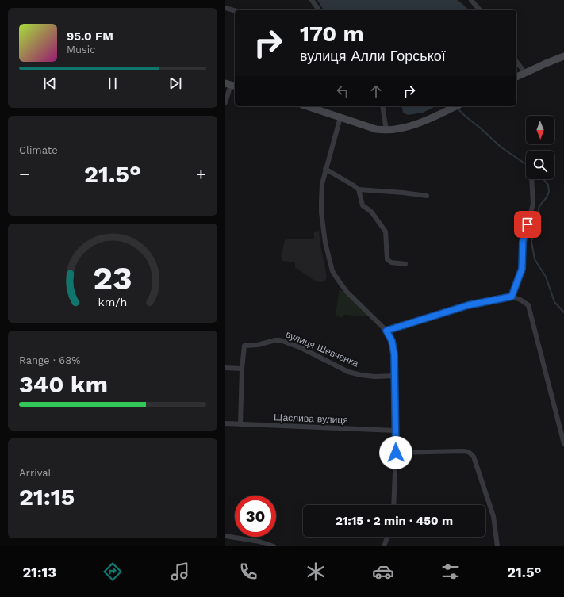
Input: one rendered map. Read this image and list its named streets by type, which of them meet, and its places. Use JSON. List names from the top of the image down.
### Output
{
  "streets": {
    "street": ["вулиця Шевченка", "Щаслива вулиця"]
  },
  "crossings": [
    ["вулиця Шевченка", "Щаслива вулиця"]
  ],
  "north": "bottom",
  "page": {
    "turn": ["170 m", "вулиця Алли Горської"],
    "song": ["95.0 FM", "Music"],
    "tile": [
      "Climate",
      ["Range · 68%", "340 km"],
      ["Arrival", "21:15"]
    ],
    "heat": ["−", "21.5°", "+"],
    "limit": "30",
    "trip": "21:15 · 2 min · 450 m",
    "tabs": ["21:13", "21.5°"],
    "gauge": ["23", "km/h"]
  }
}
